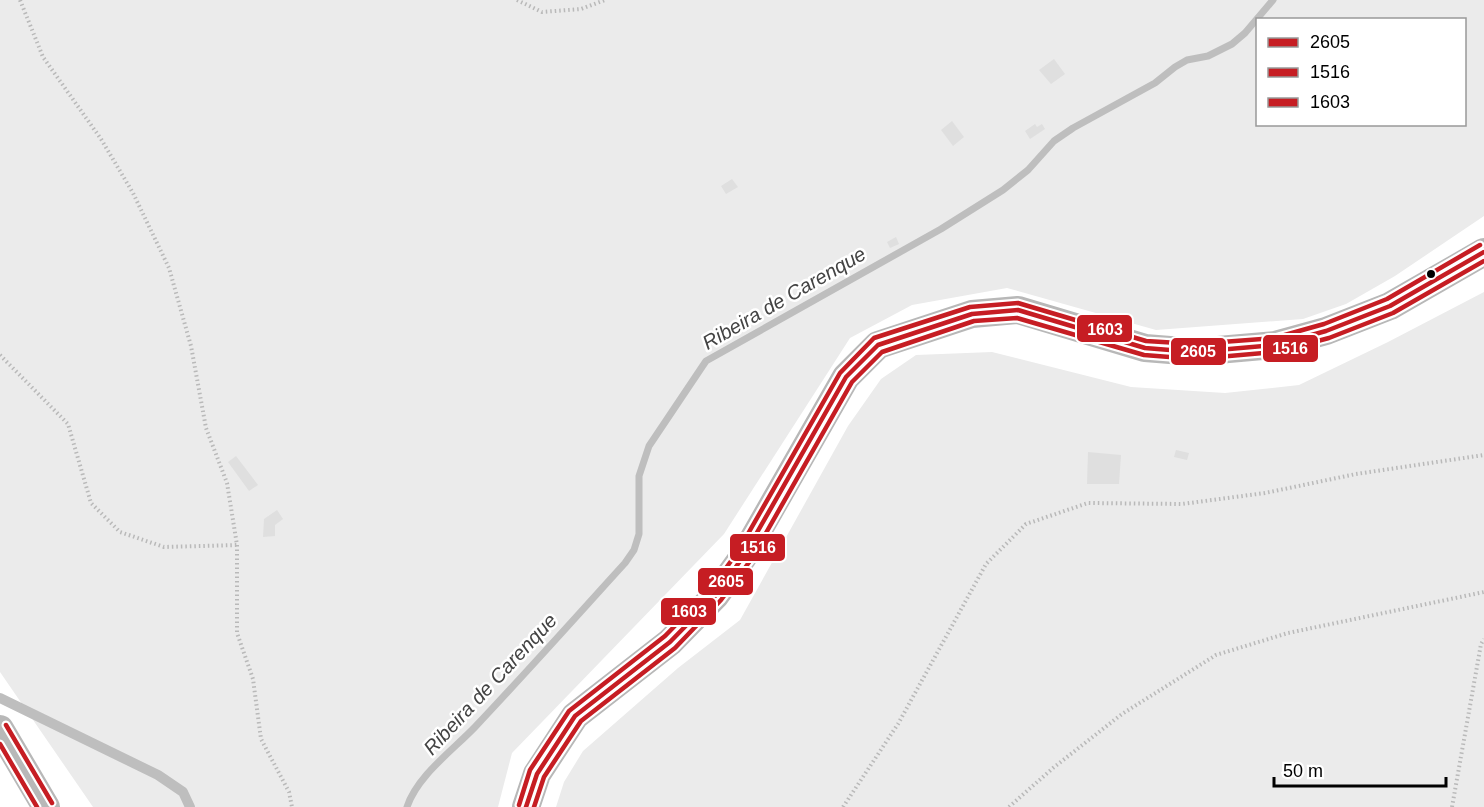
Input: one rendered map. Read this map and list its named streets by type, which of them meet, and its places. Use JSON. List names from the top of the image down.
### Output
{
  "water": ["Ribeira de Carenque"],
  "lines": ["transit line 1603", "transit line 2605", "transit line 1516"],
  "legend": ["2605", "1516", "1603"],
  "scale_bar": "50 m"
}
